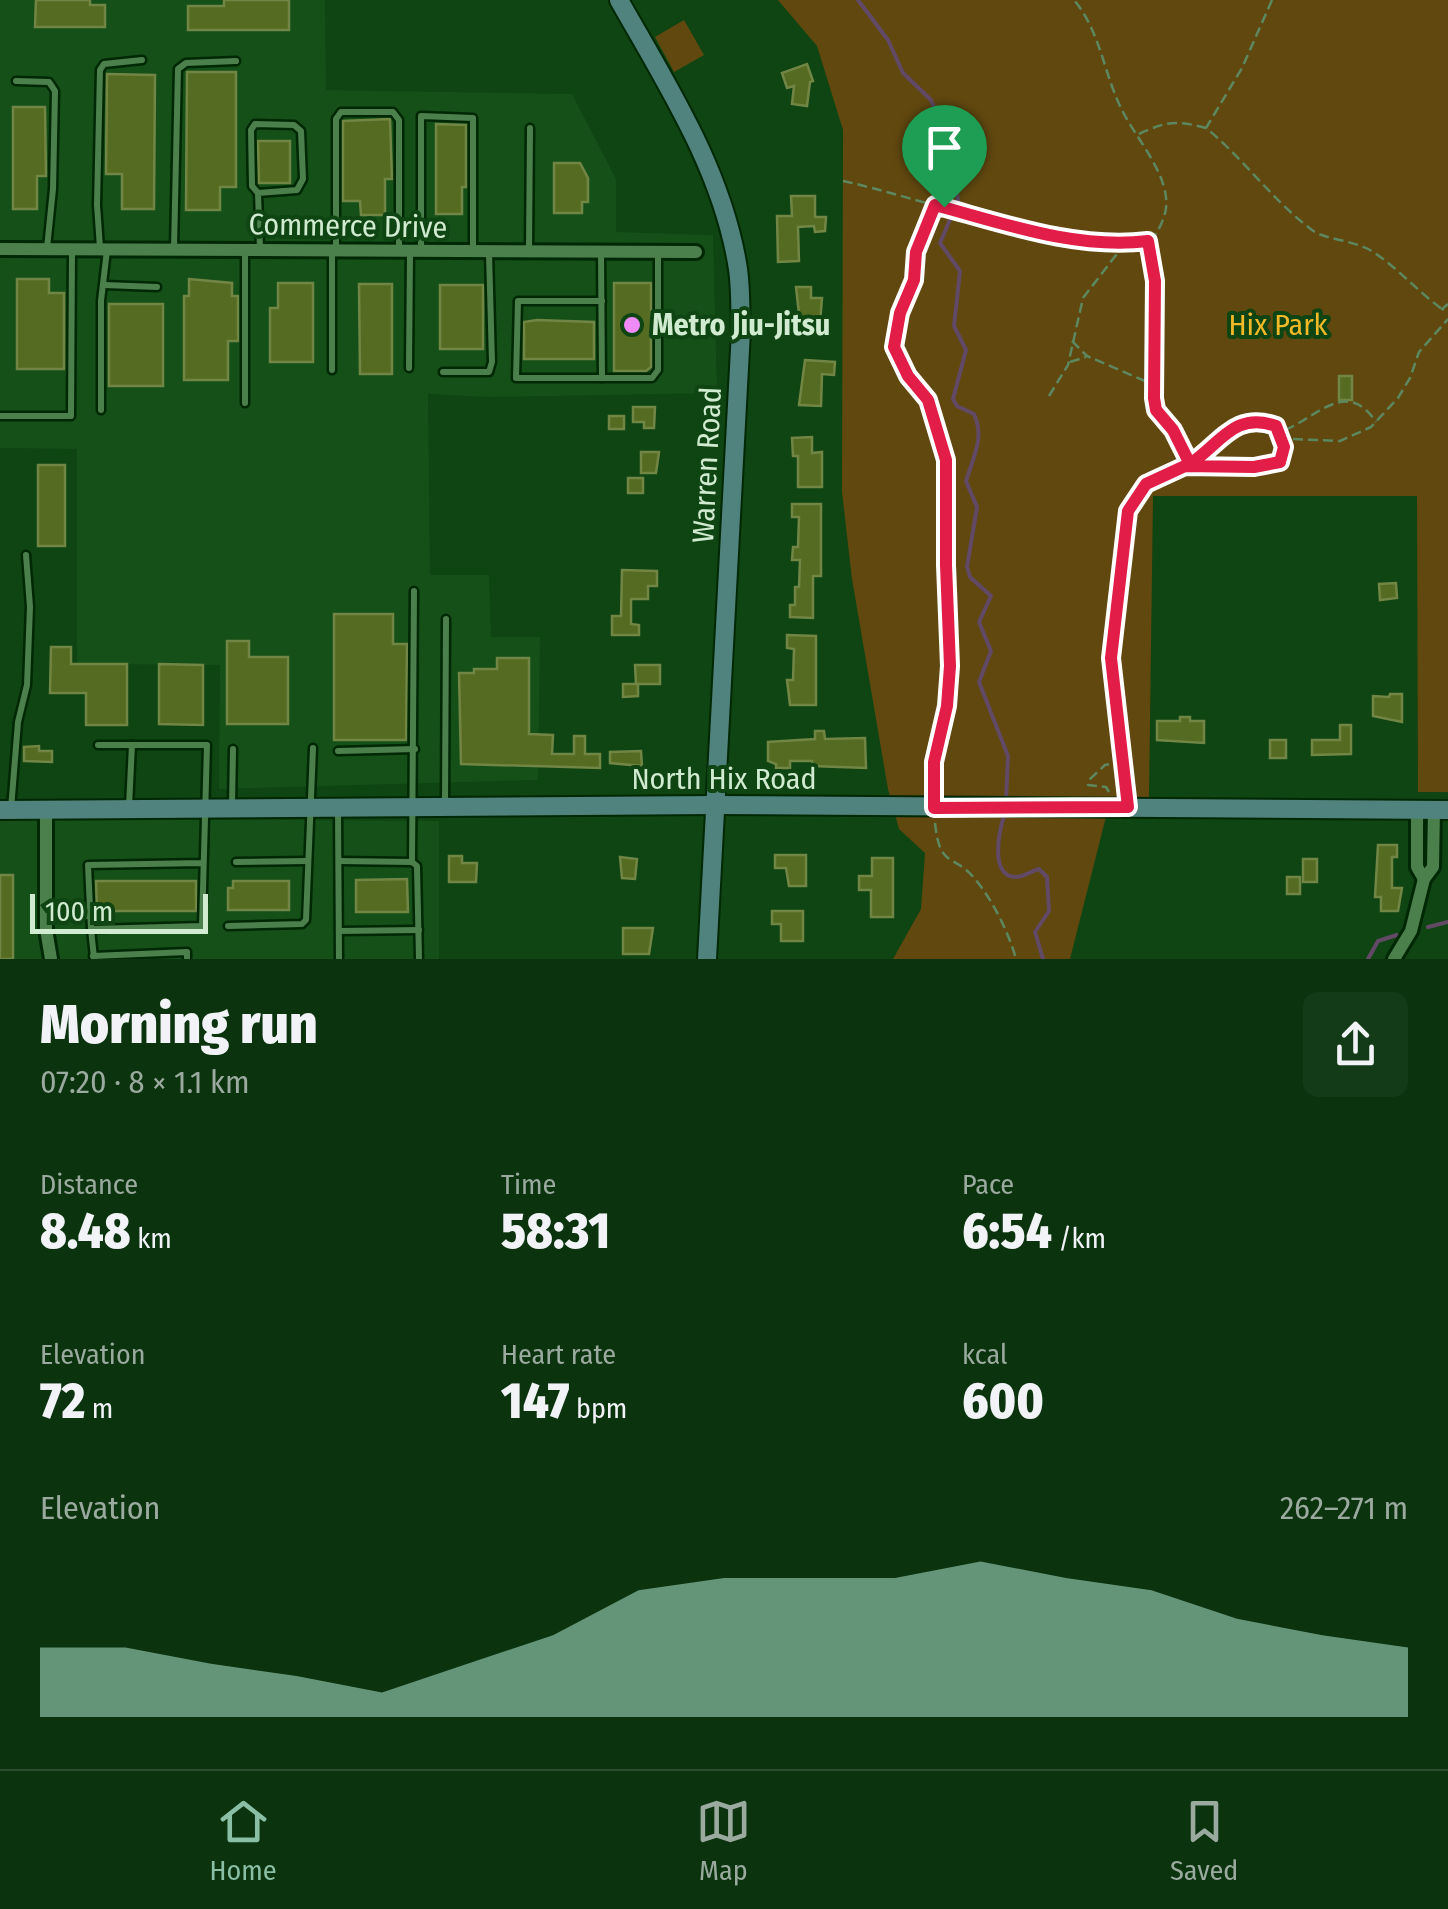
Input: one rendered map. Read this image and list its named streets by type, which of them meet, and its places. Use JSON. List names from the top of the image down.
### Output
{
  "streets": {
    "street": ["Commerce Drive", "Warren Road", "North Hix Road"]
  },
  "crossings": [
    ["Warren Road", "North Hix Road"]
  ],
  "parks": ["Hix Park"],
  "places": ["Metro Jiu-Jitsu"],
  "scale_bar": "100 m",
  "page": {
    "scale": "100 m",
    "heading": ["Morning run", "07:20 · 8 × 1.1 km"],
    "stats": [
      ["Distance", "8.48 km"],
      ["Time", "58:31"],
      ["Pace", "6:54 /km"],
      ["Elevation", "72 m"],
      ["Heart rate", "147 bpm"],
      ["kcal", "600"]
    ],
    "chart": ["Elevation", "262–271 m"],
    "tabs": ["Home", "Map", "Saved"]
  }
}
